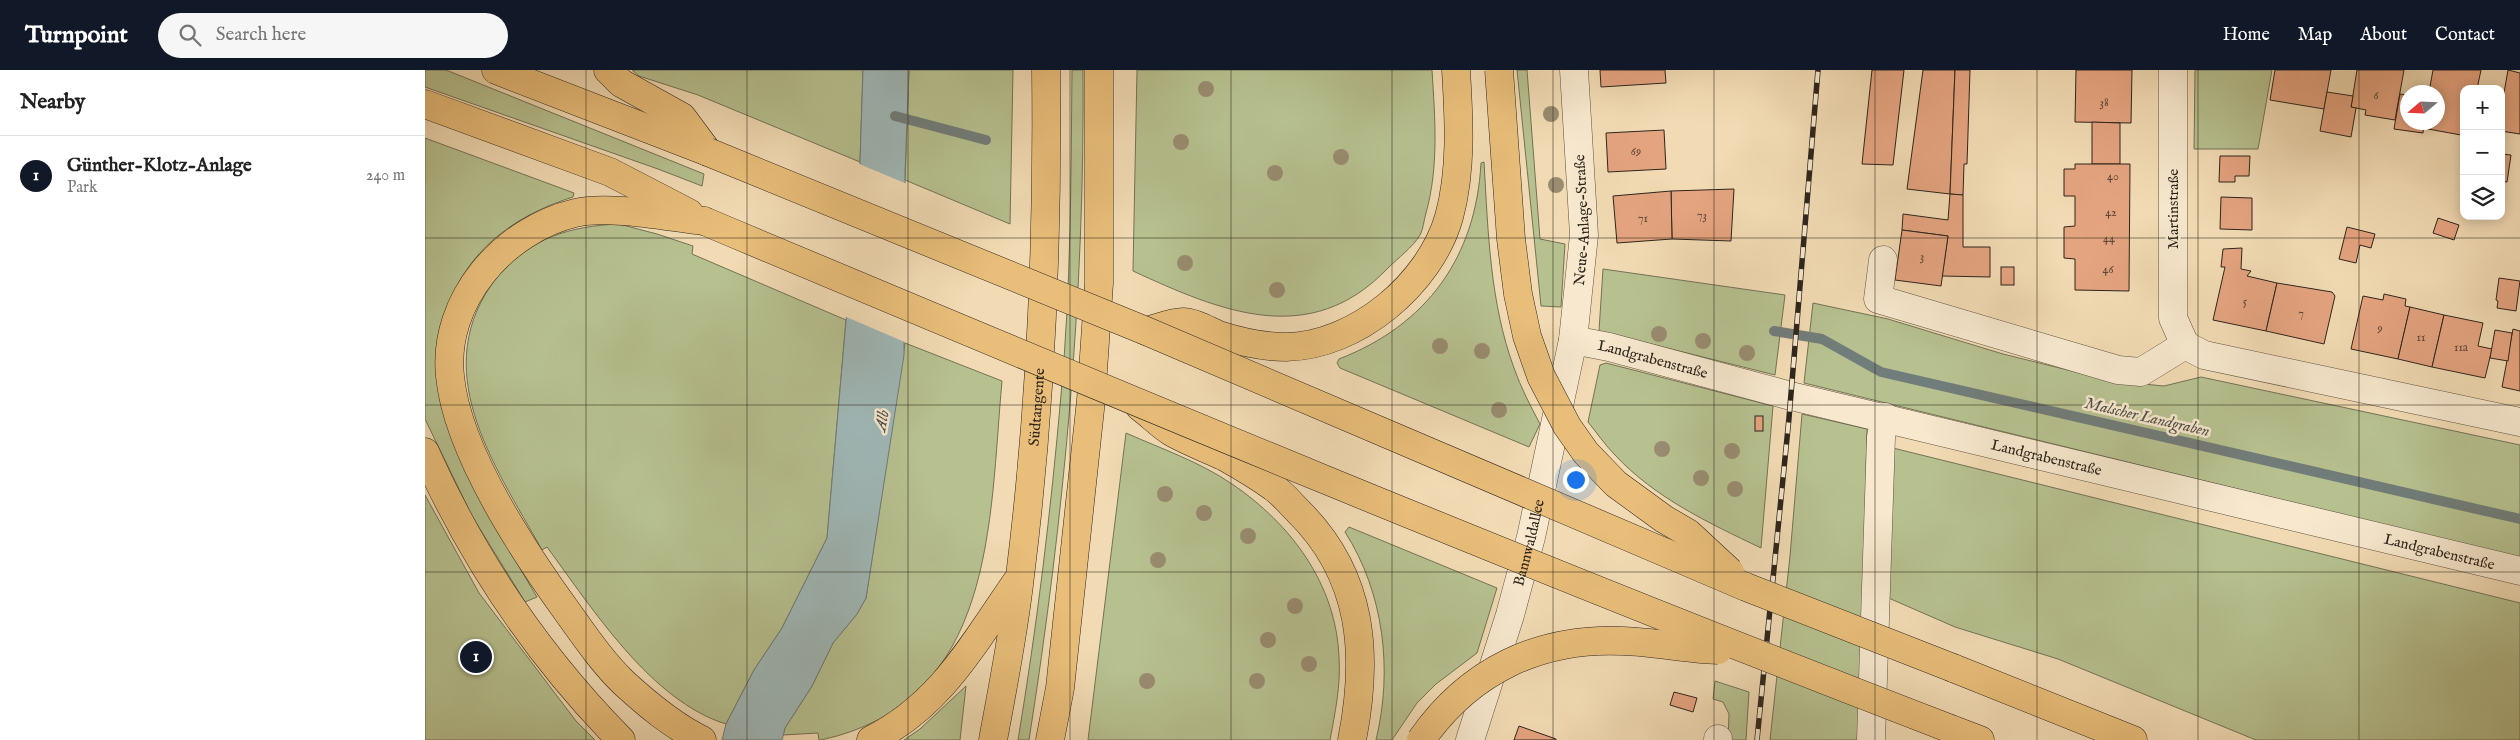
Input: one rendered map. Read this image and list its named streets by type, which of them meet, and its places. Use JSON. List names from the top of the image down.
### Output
{
  "streets": {
    "highway": ["Südtangente"],
    "street": [
      "Martinstraße",
      "Neue-Anlage-Straße",
      "Landgrabenstraße",
      "Bannwaldallee"
    ]
  },
  "crossings": [
    ["Neue-Anlage-Straße", "Landgrabenstraße"],
    ["Neue-Anlage-Straße", "Bannwaldallee"],
    ["Landgrabenstraße", "Bannwaldallee"]
  ],
  "water": ["Malscher Landgraben", "Alb"],
  "house_numbers": [
    "6",
    "38",
    "69",
    "40",
    "42",
    "73",
    "71",
    "44",
    "3",
    "46",
    "5",
    "7",
    "9",
    "11",
    "11a"
  ],
  "north": "left",
  "page": {
    "header": "Turnpoint",
    "search": "Search here",
    "nav": [
      "Home",
      "Map",
      "About",
      "Contact"
    ],
    "heading": "Nearby",
    "map_buttons": ["+", "−"],
    "list": [
      {
        "mark": "1",
        "name": "Günther-Klotz-Anlage",
        "note": "Park",
        "value": "240 m"
      }
    ],
    "pins": "1"
  }
}
